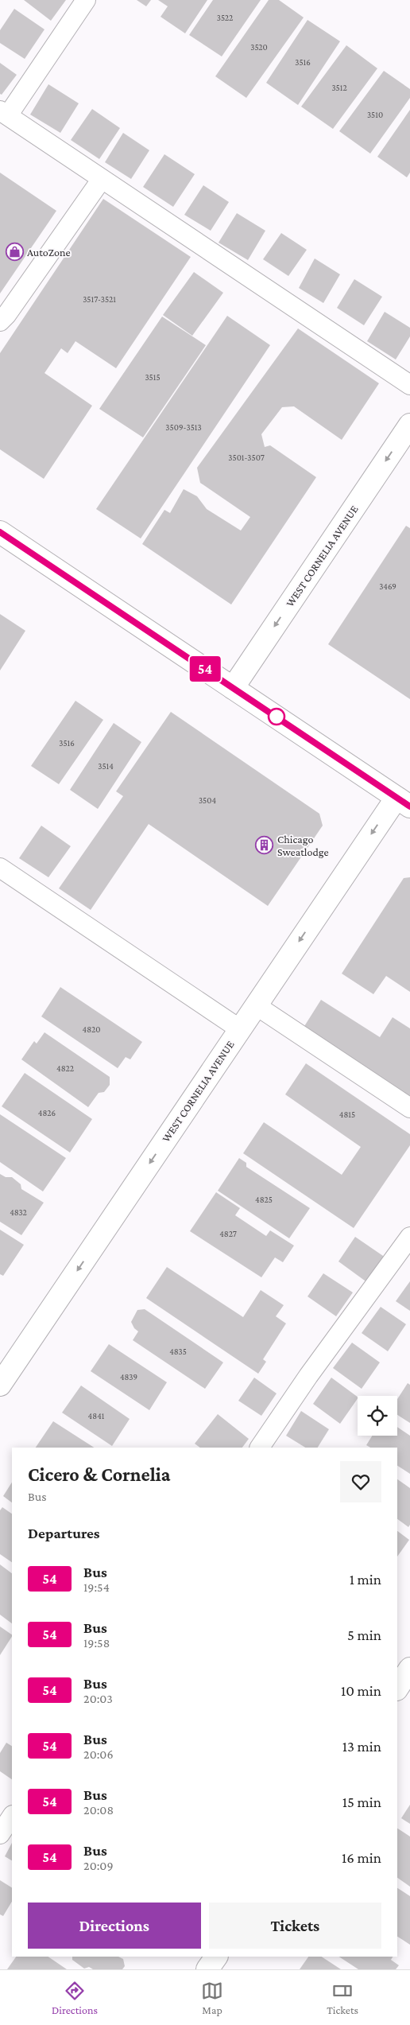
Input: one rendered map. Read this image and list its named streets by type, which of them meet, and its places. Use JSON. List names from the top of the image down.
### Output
{
  "streets": {
    "street": ["WEST CORNELIA AVENUE"]
  },
  "one_way": ["WEST CORNELIA AVENUE"],
  "places": {
    "shop": ["AutoZone"],
    "building": ["Chicago Sweatlodge"]
  },
  "lines": ["bus line 54"],
  "house_numbers": [
    "3522",
    "3520",
    "3516",
    "3512",
    "3510",
    "3517-3521",
    "3515",
    "3509-3513",
    "3501-3507",
    "3469",
    "3516",
    "3514",
    "3504",
    "4820",
    "4822",
    "4826",
    "4815",
    "4825",
    "4832",
    "4827",
    "4835",
    "4839",
    "4841"
  ],
  "page": {
    "on_map": "54",
    "heading": [
      ["Cicero & Cornelia", "Bus"],
      "Departures"
    ],
    "list": [
      {
        "mark": "54",
        "name": "Bus",
        "note": "19:54",
        "value": "1 min"
      },
      {
        "mark": "54",
        "name": "Bus",
        "note": "19:58",
        "value": "5 min"
      },
      {
        "mark": "54",
        "name": "Bus",
        "note": "20:03",
        "value": "10 min"
      },
      {
        "mark": "54",
        "name": "Bus",
        "note": "20:06",
        "value": "13 min"
      },
      {
        "mark": "54",
        "name": "Bus",
        "note": "20:08",
        "value": "15 min"
      },
      {
        "mark": "54",
        "name": "Bus",
        "note": "20:09",
        "value": "16 min"
      }
    ],
    "buttons": ["Directions", "Tickets"],
    "tabs": ["Directions", "Map", "Tickets"]
  }
}
